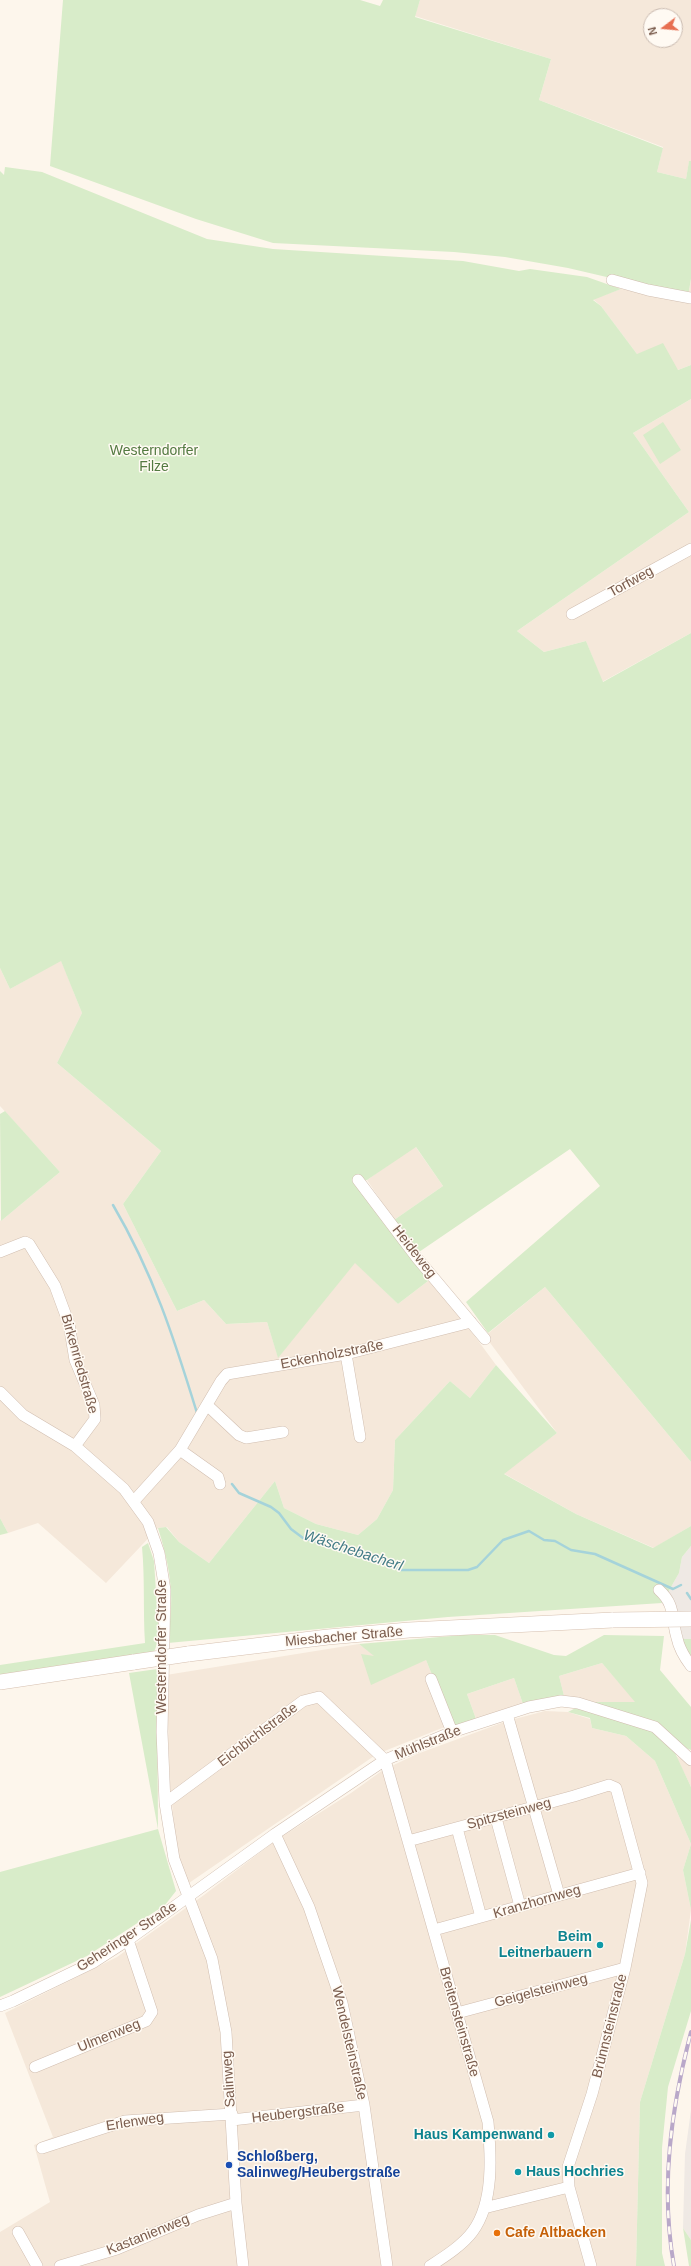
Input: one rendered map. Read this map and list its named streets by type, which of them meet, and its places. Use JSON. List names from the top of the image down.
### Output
{
  "streets": {
    "main road": ["Miesbacher Straße"],
    "street": [
      "Torfweg",
      "Heideweg",
      "Eckenholzstraße",
      "Birkenriedstraße",
      "Westerndorfer Straße",
      "Eichbichlstraße",
      "Mühlstraße",
      "Spitzsteinweg",
      "Kranzhornweg",
      "Geheringer Straße",
      "Geigelsteinweg",
      "Breitensteinstraße",
      "Brünnsteinstraße",
      "Ulmenweg",
      "Wendelsteinstraße",
      "Salinweg",
      "Heubergstraße",
      "Erlenweg",
      "Kastanienweg"
    ]
  },
  "crossings": [
    ["Heideweg", "Eckenholzstraße"],
    ["Eckenholzstraße", "Westerndorfer Straße"],
    ["Birkenriedstraße", "Westerndorfer Straße"],
    ["Westerndorfer Straße", "Eichbichlstraße"],
    ["Westerndorfer Straße", "Mühlstraße"],
    ["Westerndorfer Straße", "Geheringer Straße"],
    ["Westerndorfer Straße", "Salinweg"],
    ["Eichbichlstraße", "Mühlstraße"],
    ["Eichbichlstraße", "Breitensteinstraße"],
    ["Mühlstraße", "Geheringer Straße"],
    ["Mühlstraße", "Breitensteinstraße"],
    ["Mühlstraße", "Wendelsteinstraße"],
    ["Mühlstraße", "Salinweg"],
    ["Spitzsteinweg", "Breitensteinstraße"],
    ["Spitzsteinweg", "Brünnsteinstraße"],
    ["Kranzhornweg", "Breitensteinstraße"],
    ["Kranzhornweg", "Brünnsteinstraße"],
    ["Geheringer Straße", "Ulmenweg"],
    ["Geheringer Straße", "Salinweg"],
    ["Geigelsteinweg", "Breitensteinstraße"],
    ["Geigelsteinweg", "Brünnsteinstraße"],
    ["Wendelsteinstraße", "Heubergstraße"],
    ["Salinweg", "Heubergstraße"],
    ["Salinweg", "Erlenweg"],
    ["Salinweg", "Kastanienweg"],
    ["Heubergstraße", "Erlenweg"]
  ],
  "water": ["Wäschebacherl"],
  "parks": ["Westerndorfer Filze"],
  "places": [
    "Beim Leitnerbauern",
    "Haus Kampenwand",
    "Schloßberg, Salinweg/Heubergstraße",
    "Haus Hochries",
    "Cafe Altbacken"
  ],
  "north": "left"
}
